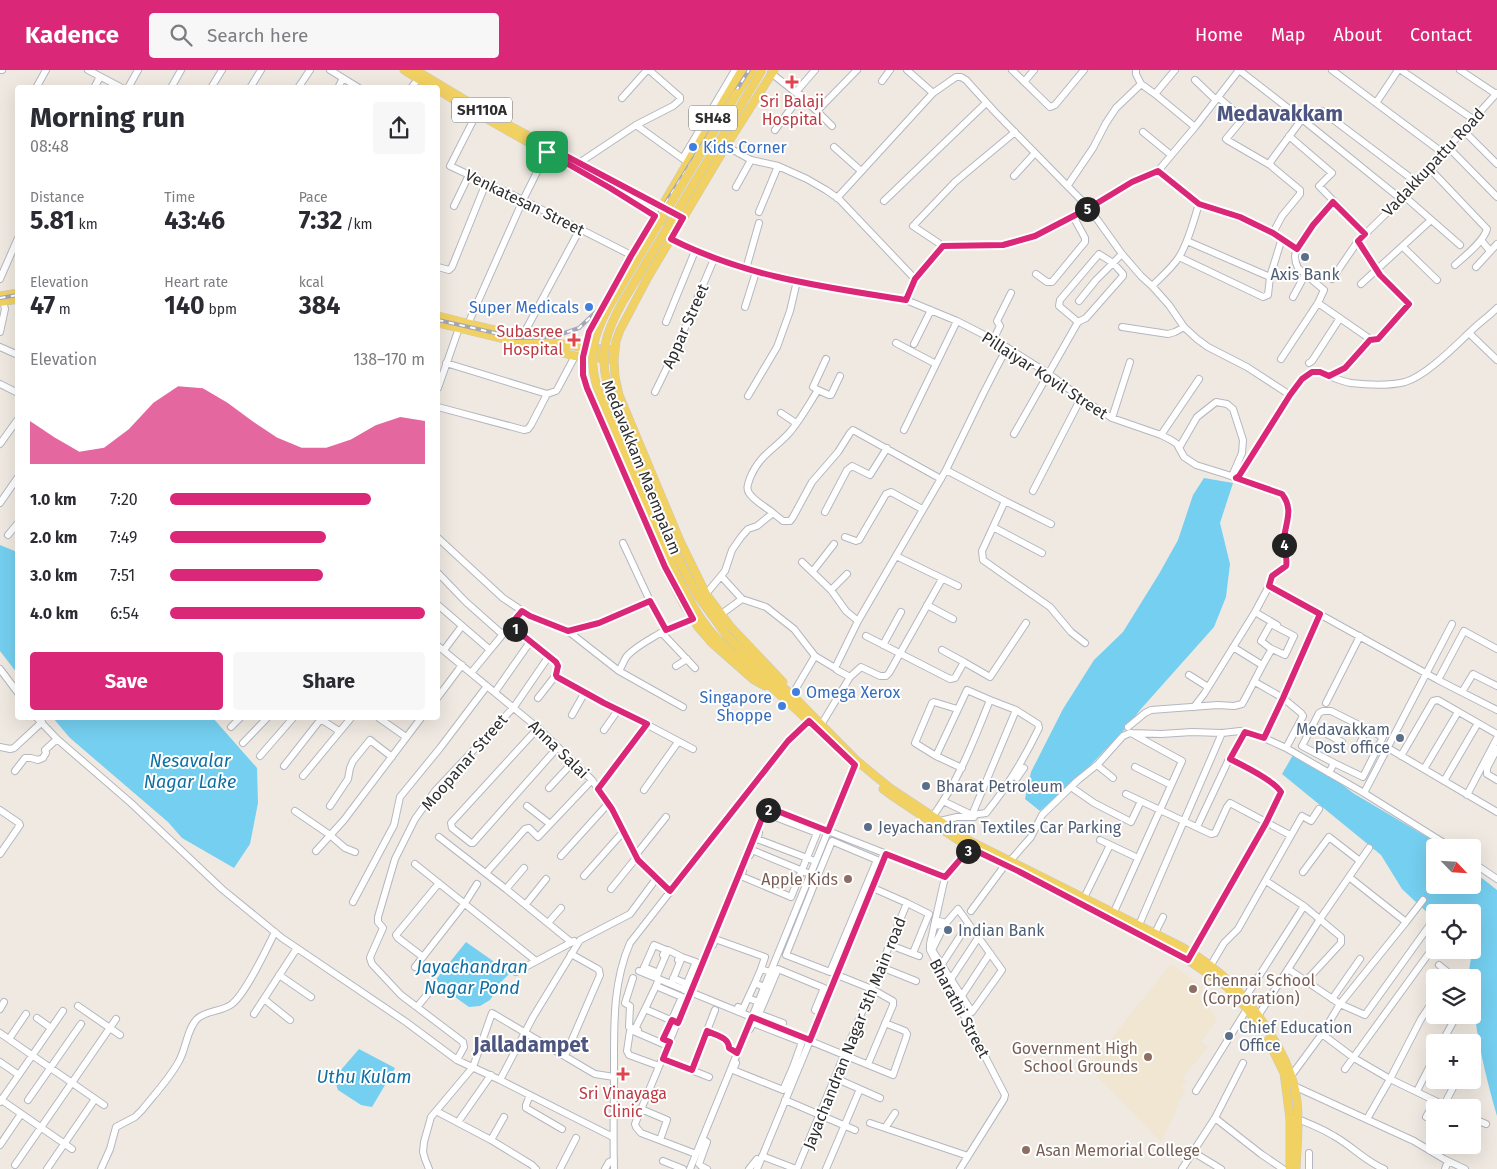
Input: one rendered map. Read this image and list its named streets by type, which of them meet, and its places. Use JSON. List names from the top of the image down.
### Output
{
  "streets": {
    "main road": ["SH110A", "SH48", "Medavakkam Maempalam"],
    "street": [
      "Vadakkupattu Road",
      "Venkatesan Street",
      "Appar Street",
      "Pillaiyar Kovil Street",
      "Anna Salai",
      "Moopanar Street",
      "Bharathi Street",
      "Jayachandran Nagar 5th Main road"
    ]
  },
  "crossings": [
    ["SH110A", "SH48"],
    ["SH110A", "Venkatesan Street"],
    ["SH48", "Pillaiyar Kovil Street"],
    ["SH48", "Medavakkam Maempalam"],
    ["Appar Street", "Pillaiyar Kovil Street"],
    ["Anna Salai", "Moopanar Street"]
  ],
  "districts": ["Medavakkam", "Jalladampet"],
  "water": ["Nesavalar Nagar Lake", "Jayachandran Nagar Pond", "Uthu Kulam"],
  "places": {
    "health": ["Sri Balaji Hospital", "Subasree Hospital", "Sri Vinayaga Clinic"],
    "other": [
      "Kids Corner",
      "Axis Bank",
      "Super Medicals",
      "Omega Xerox",
      "Singapore Shoppe",
      "Medavakkam Post office",
      "Bharat Petroleum",
      "Jeyachandran Textiles Car Parking",
      "Apple Kids",
      "Indian Bank",
      "Chennai School (Corporation)",
      "Chief Education Office",
      "Government High School Grounds",
      "Asan Memorial College"
    ]
  },
  "north": "bottom right",
  "page": {
    "header": "Kadence",
    "search": "Search here",
    "nav": [
      "Home",
      "Map",
      "About",
      "Contact"
    ],
    "heading": ["Morning run", "08:48"],
    "stats": [
      ["Distance", "5.81 km"],
      ["Time", "43:46"],
      ["Pace", "7:32 /km"],
      ["Elevation", "47 m"],
      ["Heart rate", "140 bpm"],
      ["kcal", "384"]
    ],
    "pins": [
      "5",
      "4",
      "1",
      "2",
      "3"
    ],
    "chart": ["Elevation", "138–170 m"],
    "list": [
      {
        "name": "1.0 km",
        "note": "7:20"
      },
      {
        "name": "2.0 km",
        "note": "7:49"
      },
      {
        "name": "3.0 km",
        "note": "7:51"
      },
      {
        "name": "4.0 km",
        "note": "6:54"
      }
    ],
    "buttons": ["Save", "Share"],
    "map_buttons": ["+", "−"]
  }
}
